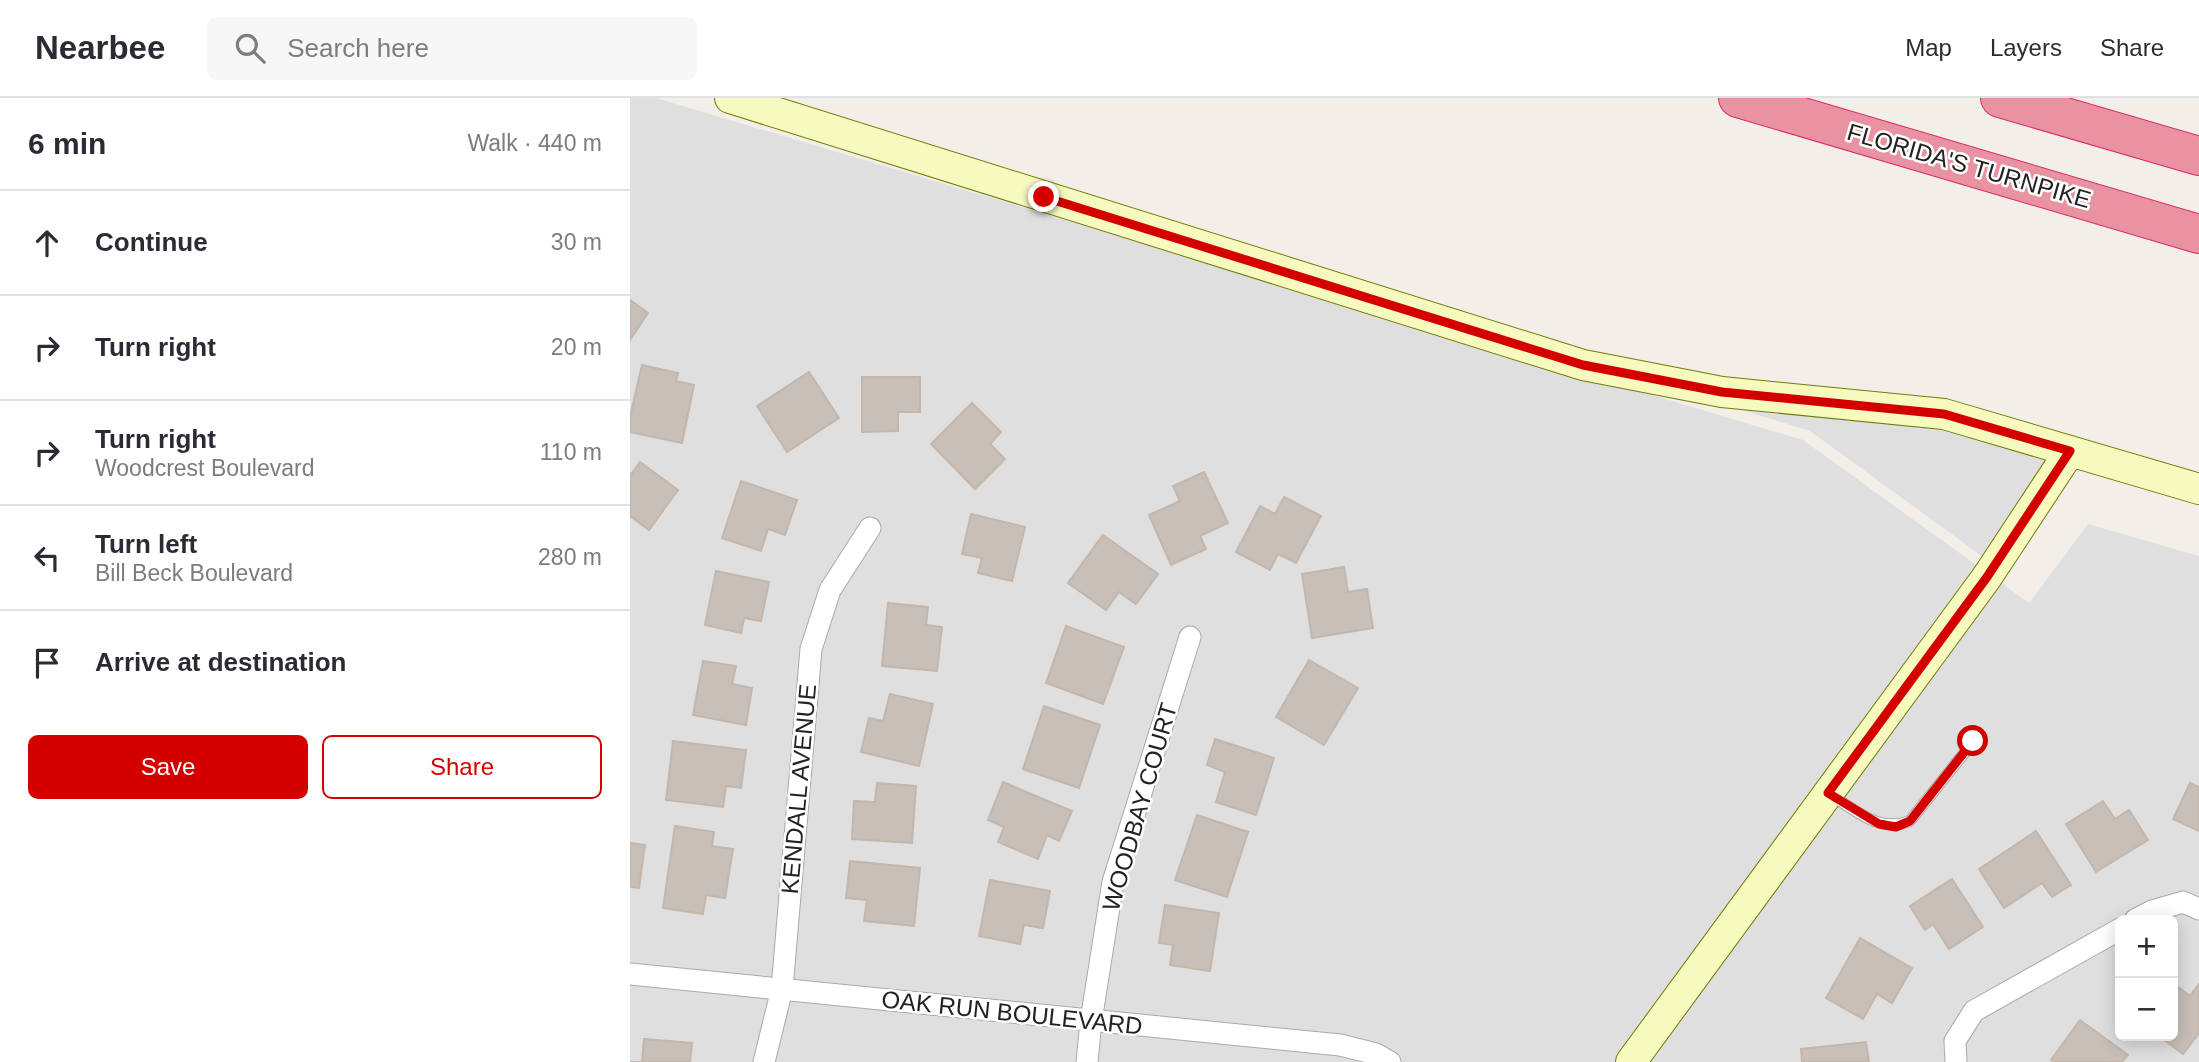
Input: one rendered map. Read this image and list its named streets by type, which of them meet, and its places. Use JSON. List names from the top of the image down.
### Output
{
  "streets": {
    "highway": ["FLORIDA'S TURNPIKE"],
    "street": ["KENDALL AVENUE", "WOODBAY COURT", "OAK RUN BOULEVARD"]
  },
  "crossings": [
    ["KENDALL AVENUE", "OAK RUN BOULEVARD"],
    ["WOODBAY COURT", "OAK RUN BOULEVARD"]
  ],
  "page": {
    "header": "Nearbee",
    "search": "Search here",
    "nav": ["Map", "Layers", "Share"],
    "heading": ["6 min", "Walk · 440 m"],
    "list": [
      ["Continue", "30 m"],
      ["Turn right", "20 m"],
      ["Turn right", "Woodcrest Boulevard", "110 m"],
      ["Turn left", "Bill Beck Boulevard", "280 m"],
      "Arrive at destination"
    ],
    "buttons": ["Save", "Share"],
    "map_buttons": ["+", "−"]
  }
}
